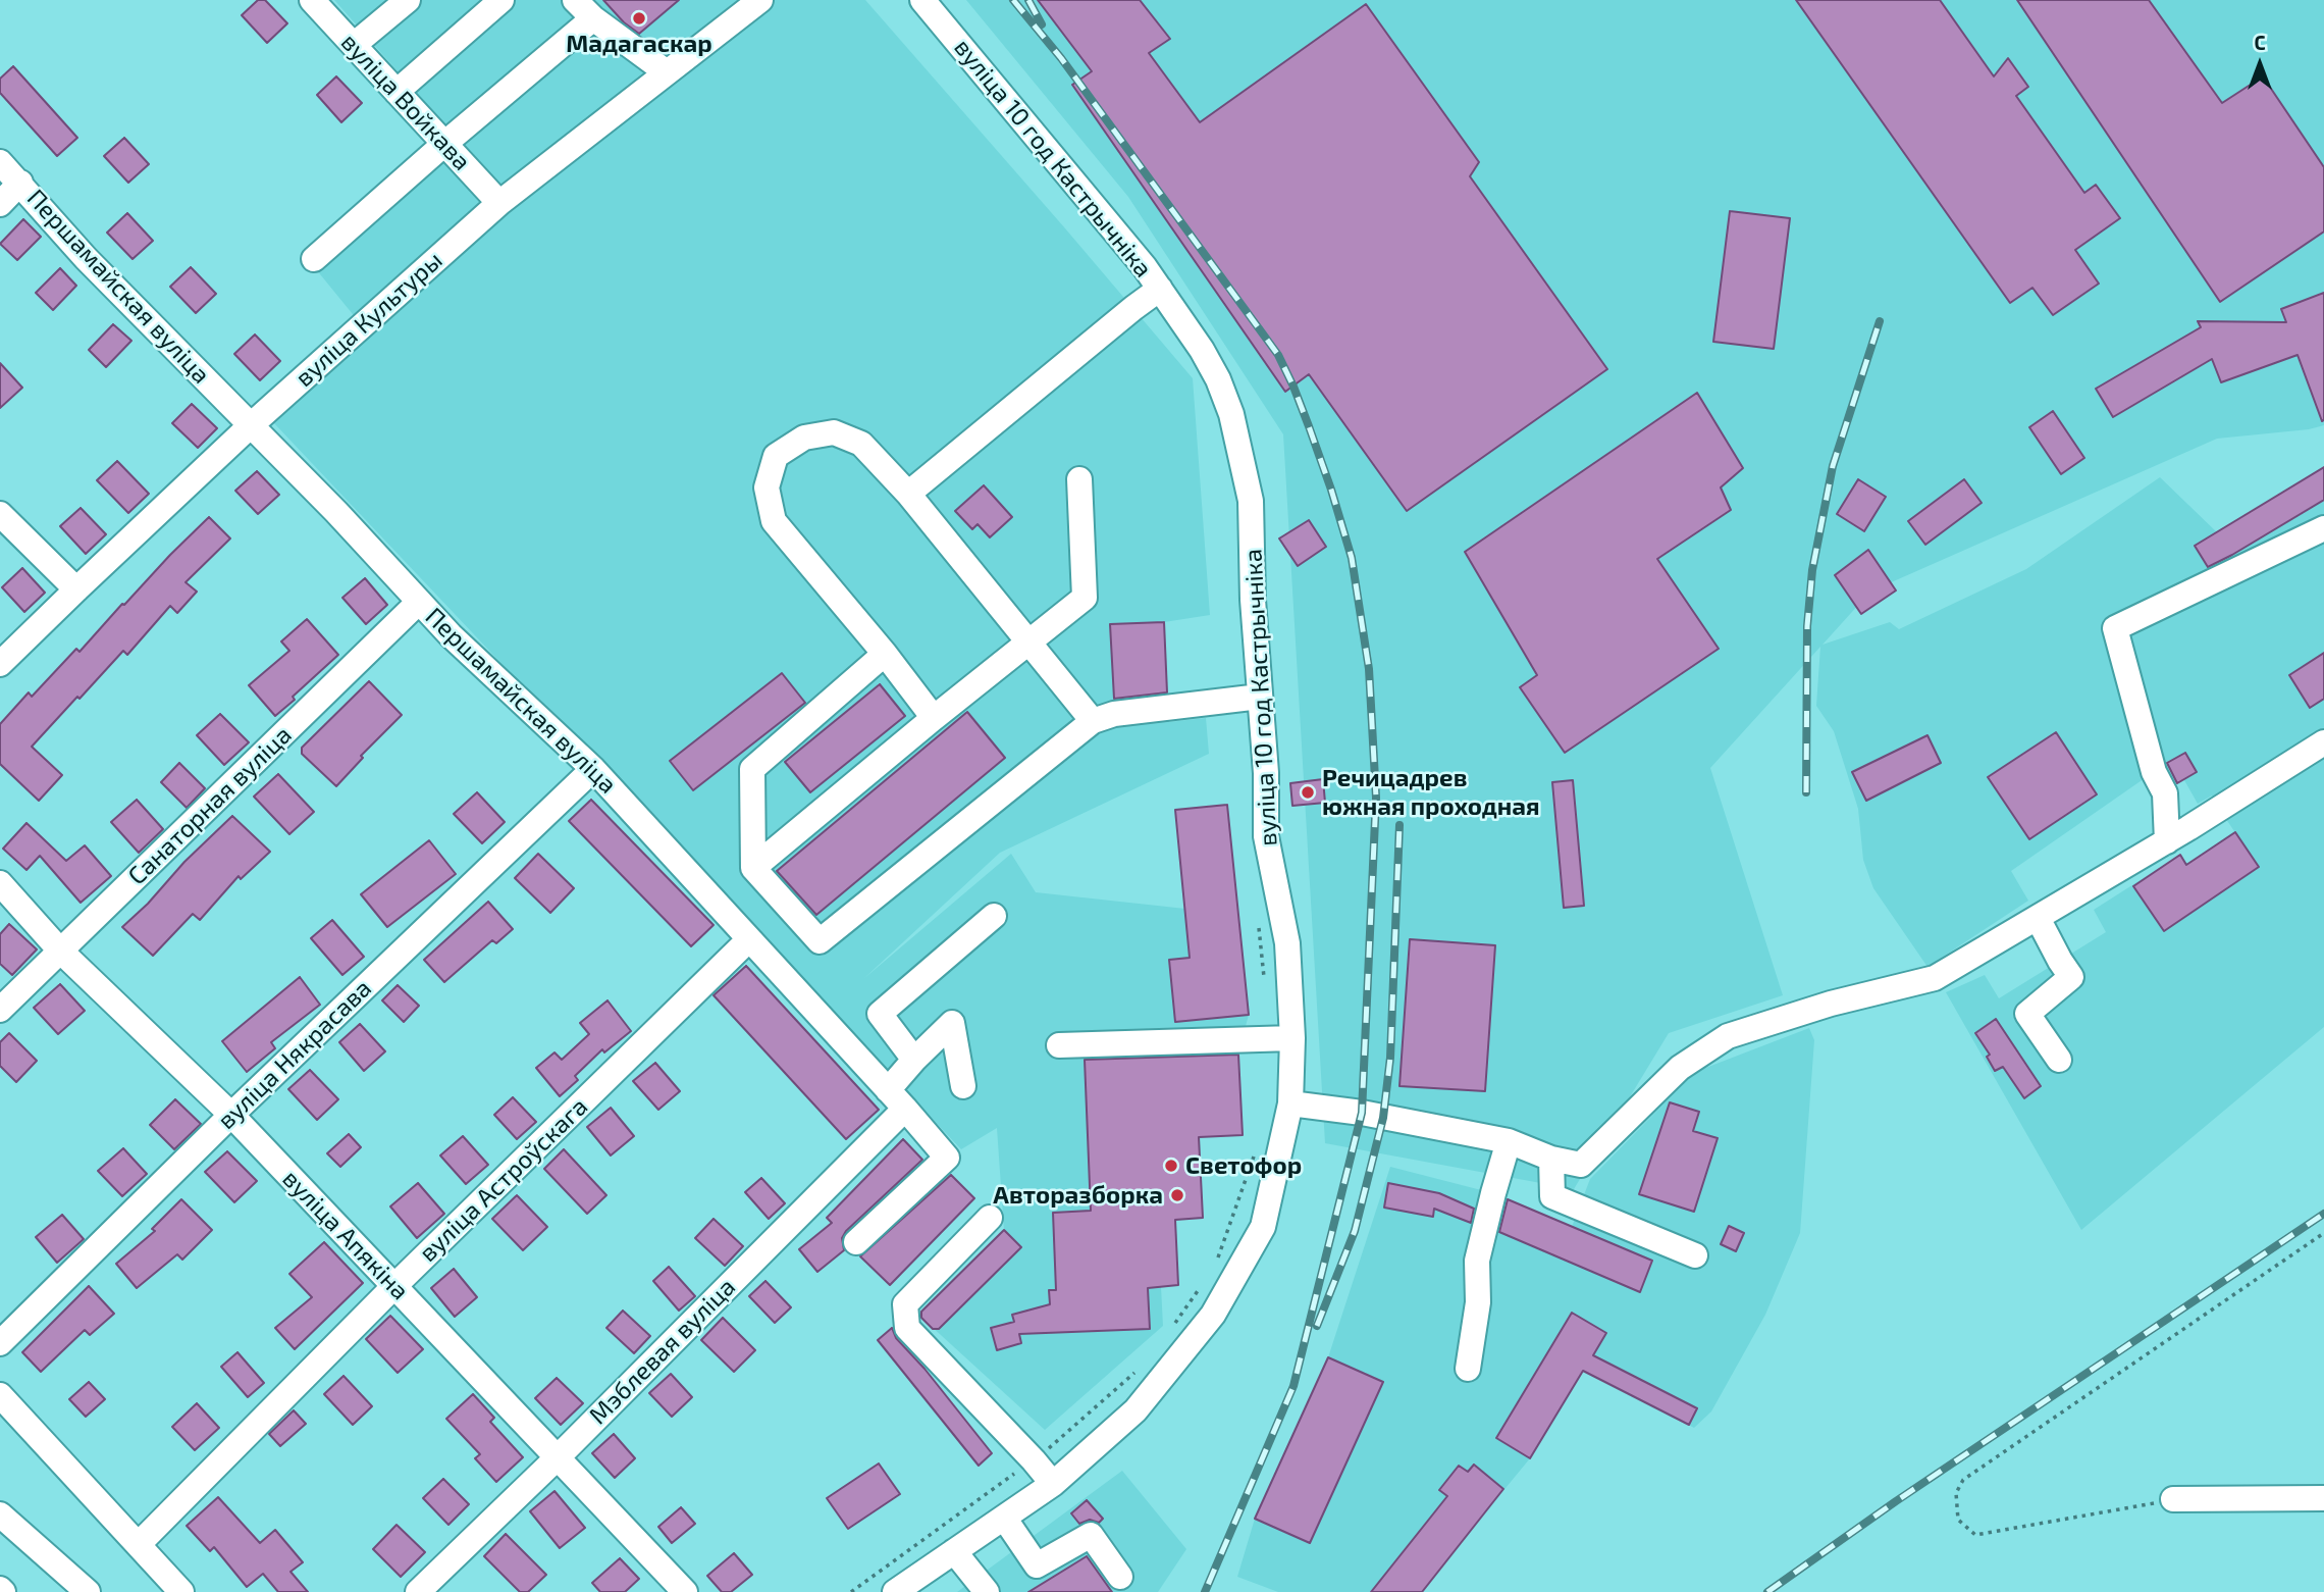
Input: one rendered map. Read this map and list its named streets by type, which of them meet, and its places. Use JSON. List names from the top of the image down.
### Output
{
  "streets": {
    "street": [
      "вуліца Войкава",
      "вуліца 10 год Кастрычніка",
      "Першамайская вуліца",
      "вуліца Культуры",
      "Санаторная вуліца",
      "вуліца Някрасава",
      "вуліца Астроўскага",
      "вуліца Апякіна",
      "Мэблевая вуліца"
    ]
  },
  "crossings": [
    ["вуліца Войкава", "вуліца Культуры"],
    ["Першамайская вуліца", "вуліца Культуры"],
    ["Першамайская вуліца", "Санаторная вуліца"],
    ["Першамайская вуліца", "вуліца Някрасава"],
    ["Першамайская вуліца", "вуліца Астроўскага"],
    ["Першамайская вуліца", "Мэблевая вуліца"],
    ["Санаторная вуліца", "вуліца Апякіна"],
    ["вуліца Някрасава", "вуліца Апякіна"],
    ["вуліца Астроўскага", "вуліца Апякіна"],
    ["вуліца Апякіна", "Мэблевая вуліца"]
  ],
  "places": [
    "Мадагаскар",
    "Речицадрев южная проходная",
    "Светофор",
    "Авторазборка"
  ],
  "north": "top"
}
